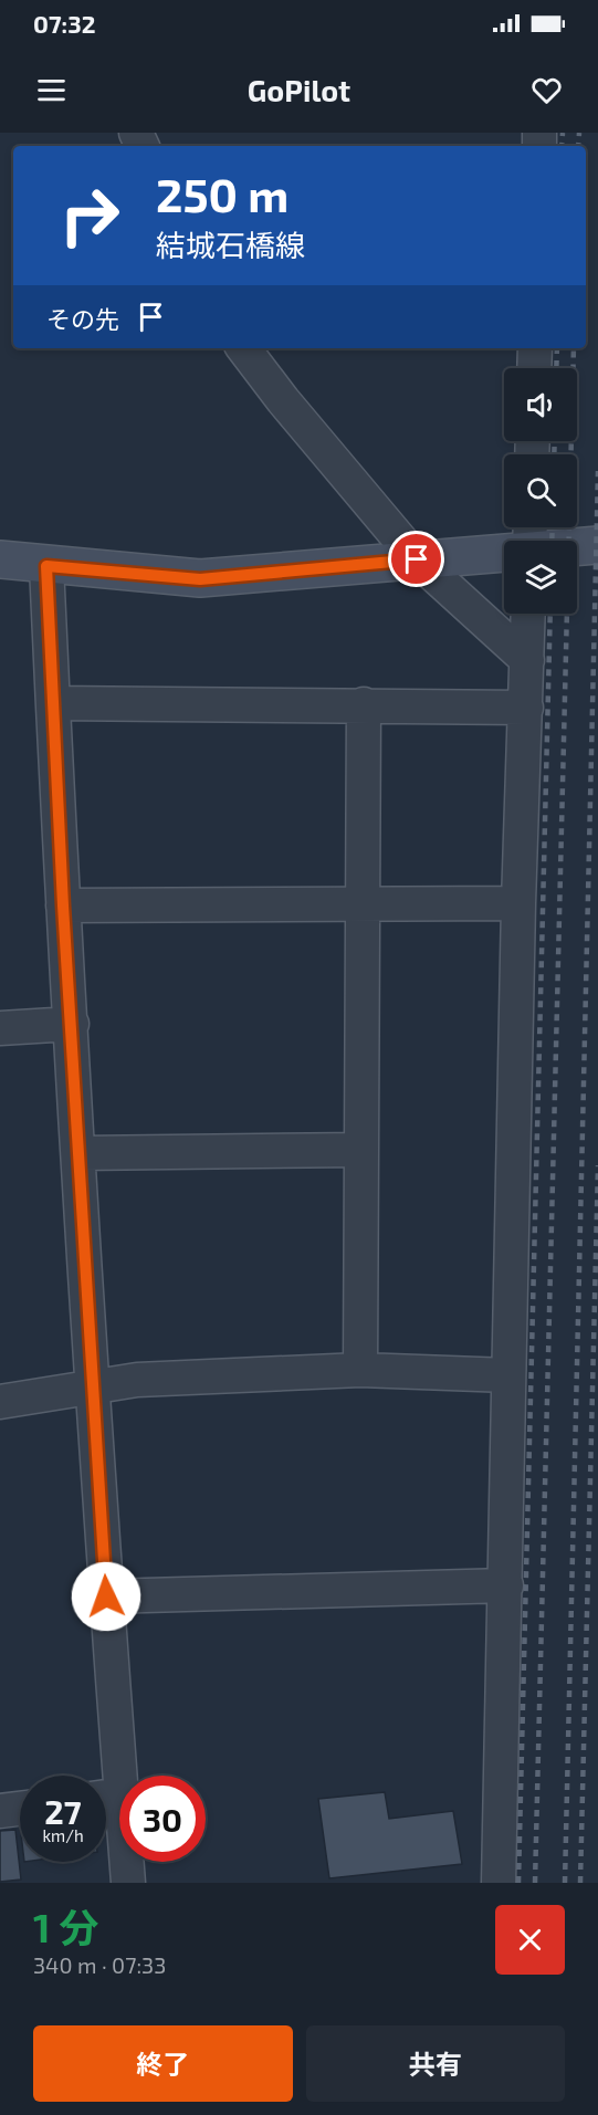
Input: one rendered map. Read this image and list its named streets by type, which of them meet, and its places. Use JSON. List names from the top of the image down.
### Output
{
  "page": {
    "status": "07:32",
    "header": "GoPilot",
    "turn": ["250 m", "結城石橋線"],
    "then": "その先",
    "speed": "27 km/h",
    "limit": "30",
    "heading": ["1 分", "340 m · 07:33"],
    "buttons": ["終了", "共有"]
  }
}
